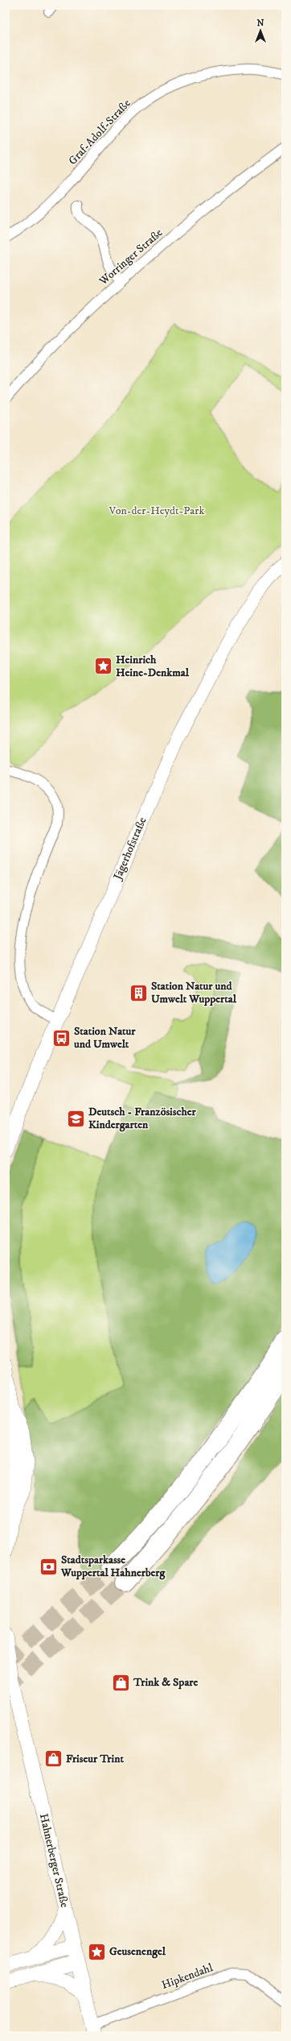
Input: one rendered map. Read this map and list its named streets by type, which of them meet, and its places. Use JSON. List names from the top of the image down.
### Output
{
  "streets": {
    "main road": ["Jägerhofstraße", "Hahnerberger Straße"],
    "street": ["Graf-Adolf-Straße", "Worringer Straße", "Hipkendahl"]
  },
  "crossings": [
    ["Hahnerberger Straße", "Hipkendahl"]
  ],
  "parks": ["Von-der-Heydt-Park"],
  "places": {
    "place": ["Heinrich Heine-Denkmal", "Geusenengel"],
    "building": ["Station Natur und Umwelt Wuppertal"],
    "bus stop": ["Station Natur und Umwelt"],
    "school or university": ["Deutsch - Französischer Kindergarten"],
    "bank": ["Stadtsparkasse Wuppertal Hahnerberg"],
    "shop": ["Trink & Spare", "Friseur Trint"]
  },
  "north": "top"
}
